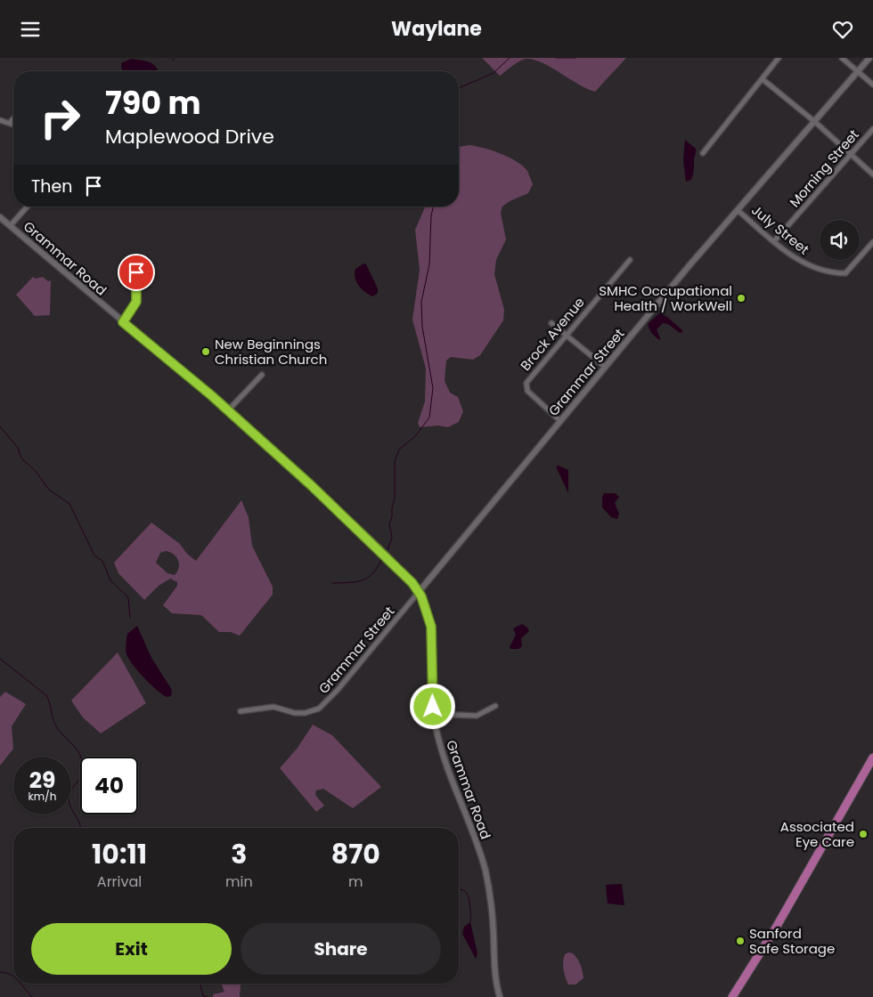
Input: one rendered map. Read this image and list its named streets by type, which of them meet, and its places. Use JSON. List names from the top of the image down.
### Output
{
  "streets": {
    "street": [
      "Morning Street",
      "July Street",
      "Grammar Road",
      "Brock Avenue",
      "Grammar Street"
    ]
  },
  "crossings": [
    ["Morning Street", "July Street"],
    ["July Street", "Grammar Street"],
    ["Grammar Road", "Grammar Street"],
    ["Brock Avenue", "Grammar Street"]
  ],
  "places": [
    "SMHC Occupational Health / WorkWell",
    "New Beginnings Christian Church",
    "Associated Eye Care",
    "Sanford Safe Storage"
  ],
  "page": {
    "header": "Waylane",
    "turn": ["790 m", "Maplewood Drive"],
    "then": "Then",
    "speed": "29 km/h",
    "limit": "40",
    "eta": [
      "10:11",
      "Arrival",
      "3",
      "min",
      "870",
      "m"
    ],
    "buttons": ["Exit", "Share"]
  }
}
